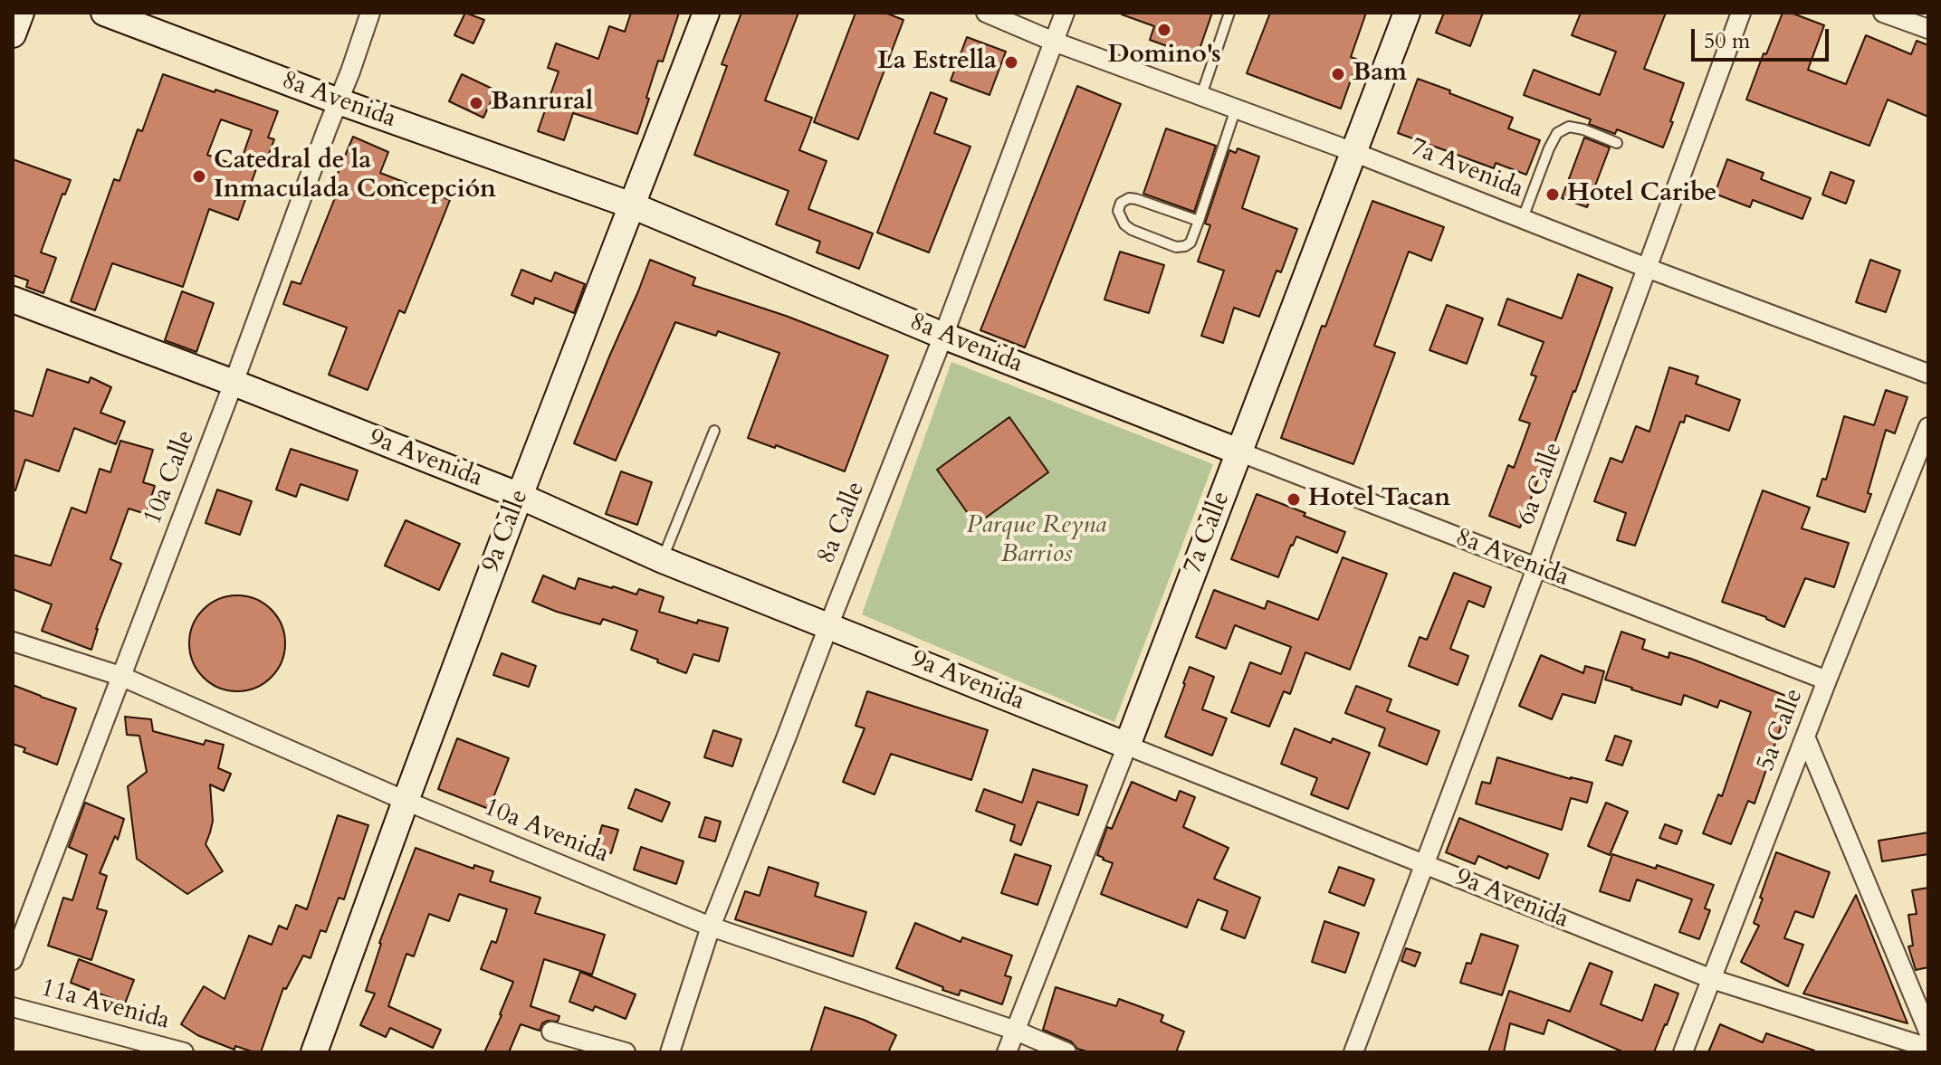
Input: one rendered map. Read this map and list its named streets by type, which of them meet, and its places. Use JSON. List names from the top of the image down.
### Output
{
  "streets": {
    "street": [
      "8a Avenida",
      "7a Avenida",
      "9a Avenida",
      "10a Calle",
      "6a Calle",
      "8a Calle",
      "9a Calle",
      "7a Calle",
      "5a Calle",
      "10a Avenida",
      "11a Avenida"
    ]
  },
  "crossings": [
    ["8a Avenida", "10a Calle"],
    ["8a Avenida", "6a Calle"],
    ["8a Avenida", "8a Calle"],
    ["8a Avenida", "9a Calle"],
    ["8a Avenida", "7a Calle"],
    ["8a Avenida", "5a Calle"],
    ["7a Avenida", "6a Calle"],
    ["7a Avenida", "8a Calle"],
    ["7a Avenida", "7a Calle"],
    ["9a Avenida", "10a Calle"],
    ["9a Avenida", "6a Calle"],
    ["9a Avenida", "8a Calle"],
    ["9a Avenida", "9a Calle"],
    ["9a Avenida", "7a Calle"],
    ["9a Avenida", "5a Calle"],
    ["10a Calle", "10a Avenida"],
    ["8a Calle", "10a Avenida"],
    ["9a Calle", "10a Avenida"],
    ["7a Calle", "10a Avenida"]
  ],
  "parks": ["Parque Reyna Barrios"],
  "places": [
    "Domino's",
    "La Estrella",
    "Bam",
    "Banrural",
    "Catedral de la Inmaculada Concepción",
    "Hotel Caribe",
    "Hotel Tacan"
  ],
  "scale_bar": "50 m"
}
